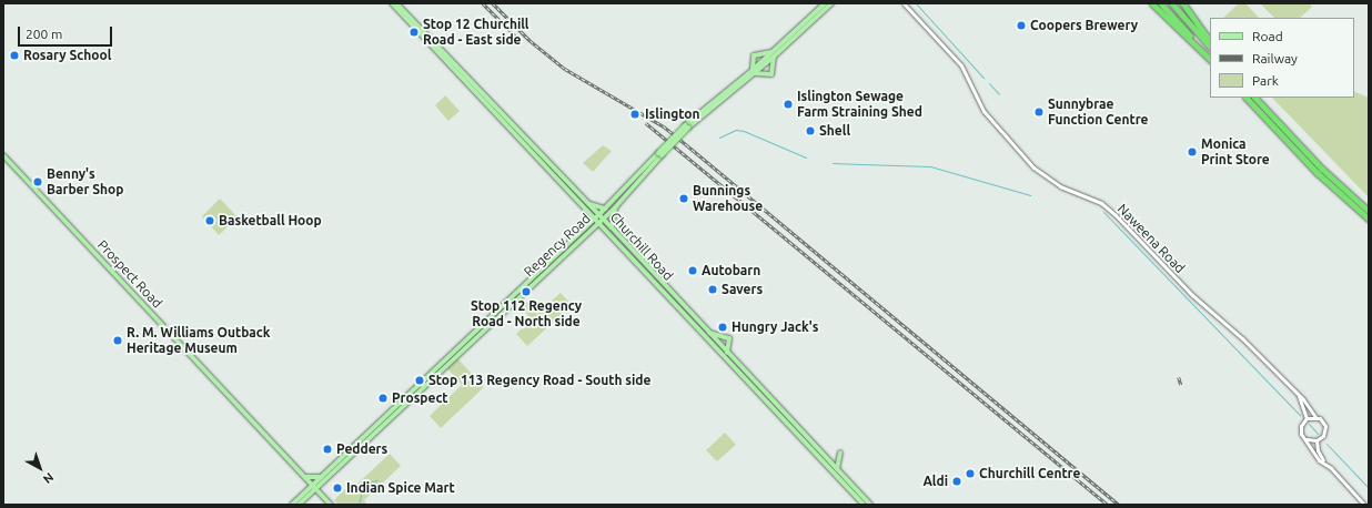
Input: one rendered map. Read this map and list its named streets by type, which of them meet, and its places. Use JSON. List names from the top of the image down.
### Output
{
  "streets": {
    "main road": ["Regency Road", "Churchill Road", "Prospect Road"],
    "street": ["Naweena Road"]
  },
  "crossings": [
    ["Regency Road", "Churchill Road"],
    ["Regency Road", "Prospect Road"]
  ],
  "places": [
    "Coopers Brewery",
    "Stop 12 Churchill Road - East side",
    "Rosary School",
    "Islington Sewage Farm Straining Shed",
    "Sunnybrae Function Centre",
    "Islington",
    "Shell",
    "Monica Print Store",
    "Benny's Barber Shop",
    "Bunnings Warehouse",
    "Basketball Hoop",
    "Autobarn",
    "Savers",
    "Stop 112 Regency Road - North side",
    "Hungry Jack's",
    "R. M. Williams Outback Heritage Museum",
    "Stop 113 Regency Road - South side",
    "Prospect",
    "Pedders",
    "Churchill Centre",
    "Aldi",
    "Indian Spice Mart"
  ],
  "legend": ["Road", "Railway", "Park"],
  "scale_bar": "200 m",
  "north": "bottom right"
}
